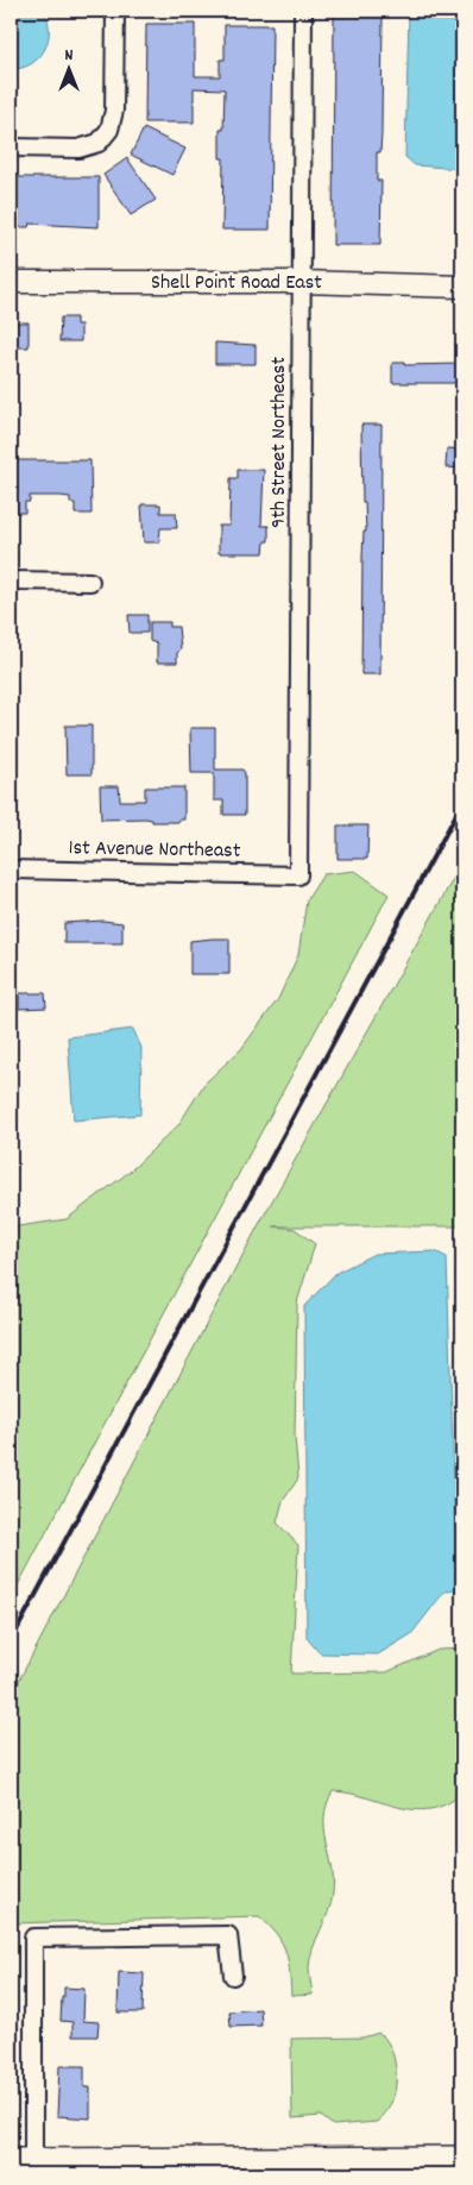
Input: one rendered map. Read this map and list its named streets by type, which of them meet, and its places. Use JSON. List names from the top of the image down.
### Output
{
  "streets": {
    "street": ["Shell Point Road East", "9th Street Northeast", "1st Avenue Northeast"]
  },
  "crossings": [
    ["Shell Point Road East", "9th Street Northeast"],
    ["9th Street Northeast", "1st Avenue Northeast"]
  ],
  "north": "top"
}
